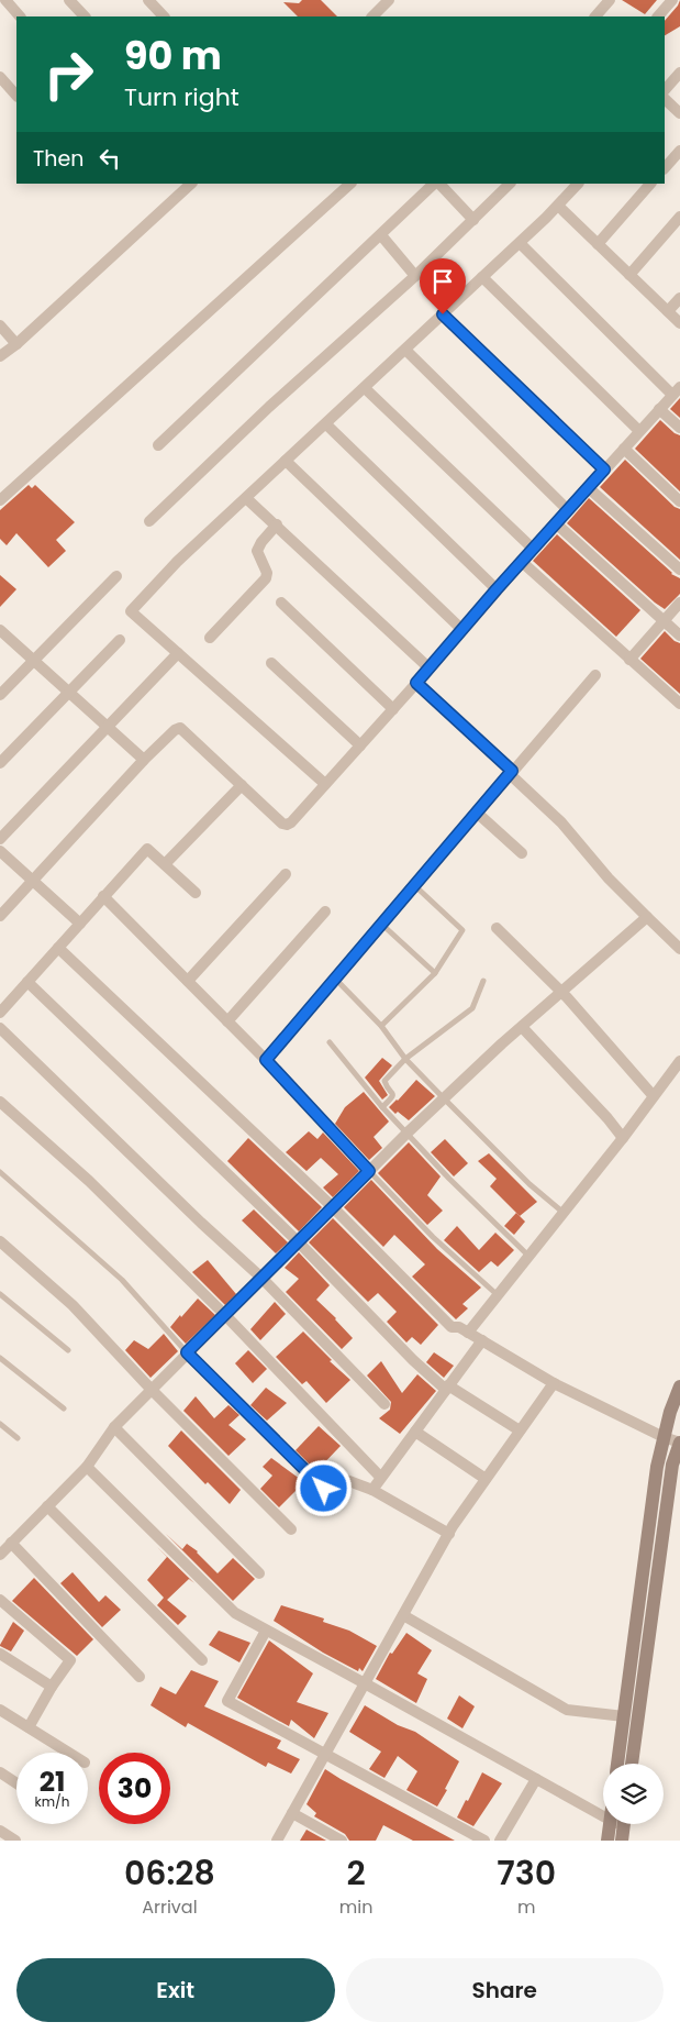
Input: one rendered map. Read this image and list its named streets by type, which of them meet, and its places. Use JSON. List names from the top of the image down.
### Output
{
  "page": {
    "turn": ["90 m", "Turn right"],
    "then": "Then",
    "speed": "21 km/h",
    "limit": "30",
    "eta": [
      "06:28",
      "Arrival",
      "2",
      "min",
      "730",
      "m"
    ],
    "buttons": ["Exit", "Share"]
  }
}
